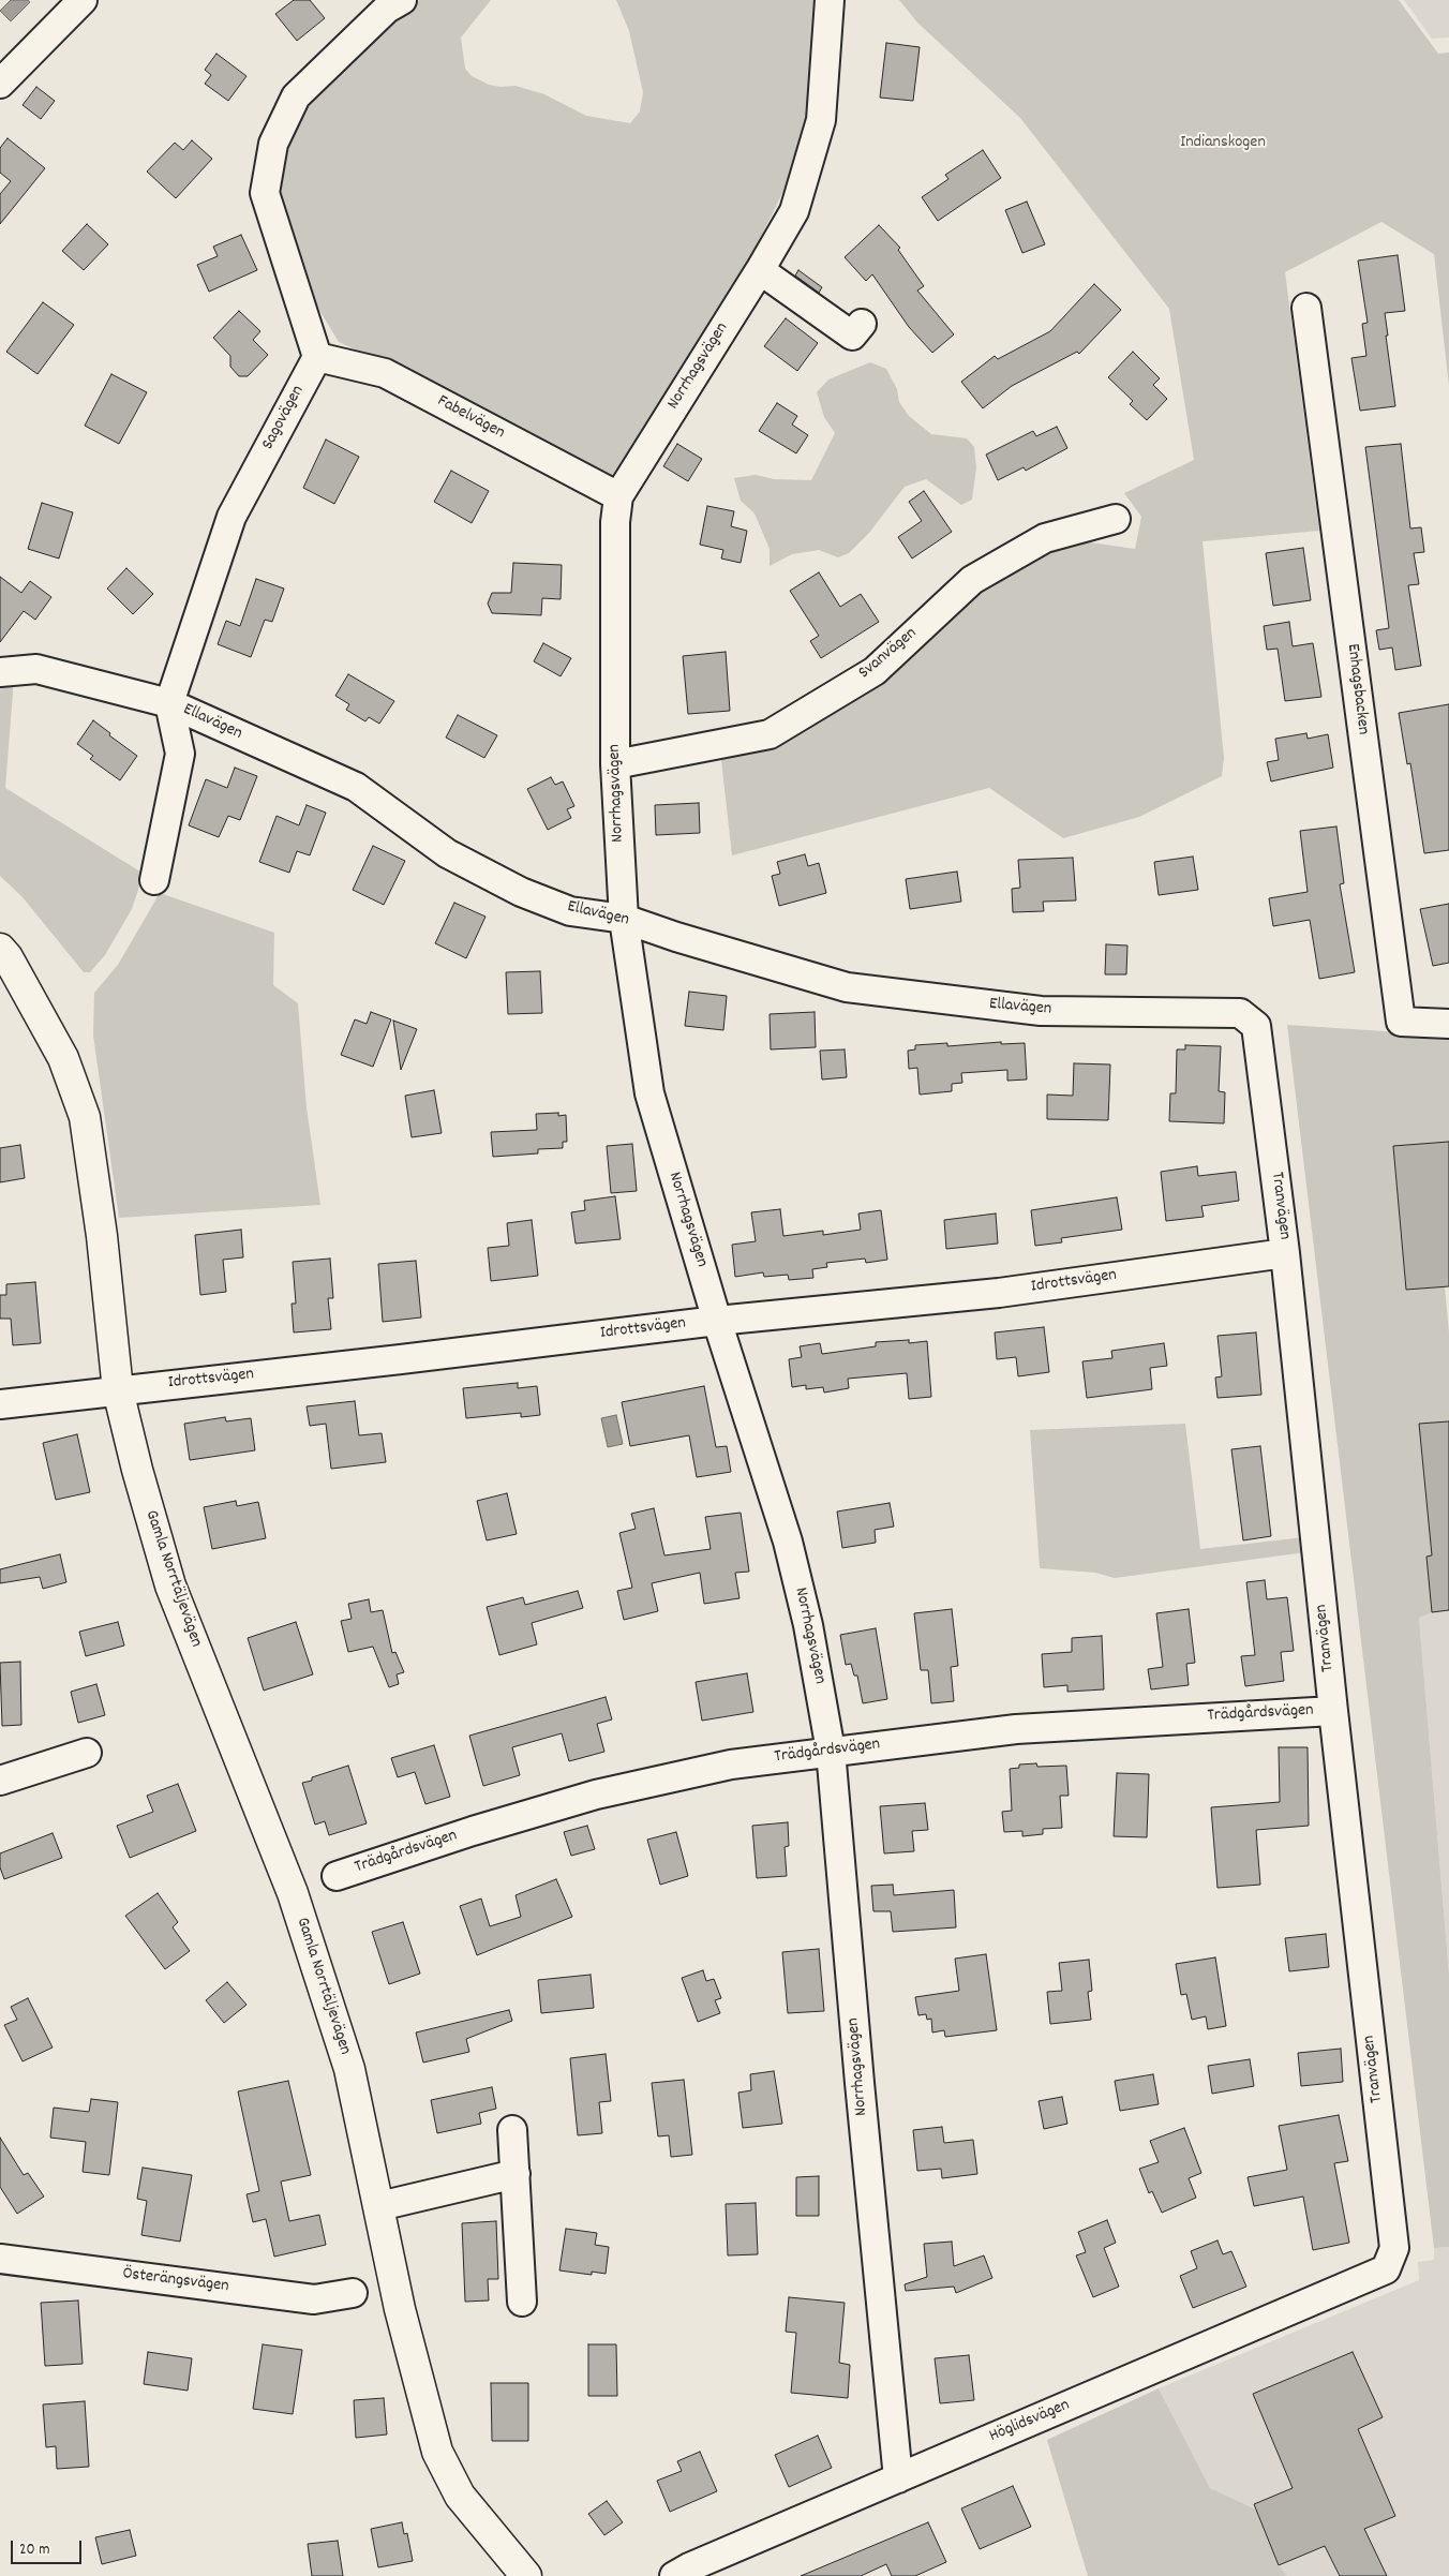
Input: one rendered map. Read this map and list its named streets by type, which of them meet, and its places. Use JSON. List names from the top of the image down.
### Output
{
  "streets": {
    "street": [
      "Norrhagsvägen",
      "Sagovägen",
      "Fabelvägen",
      "Svanvägen",
      "Enhagsbacken",
      "Ellavägen",
      "Tranvägen",
      "Idrottsvägen",
      "Gamla Norrtäljevägen",
      "Trädgårdsvägen",
      "Österängsvägen",
      "Höglidsvägen"
    ]
  },
  "crossings": [
    ["Norrhagsvägen", "Fabelvägen"],
    ["Norrhagsvägen", "Svanvägen"],
    ["Norrhagsvägen", "Ellavägen"],
    ["Norrhagsvägen", "Idrottsvägen"],
    ["Norrhagsvägen", "Trädgårdsvägen"],
    ["Norrhagsvägen", "Höglidsvägen"],
    ["Sagovägen", "Fabelvägen"],
    ["Sagovägen", "Ellavägen"],
    ["Ellavägen", "Tranvägen"],
    ["Tranvägen", "Idrottsvägen"],
    ["Tranvägen", "Trädgårdsvägen"],
    ["Tranvägen", "Höglidsvägen"],
    ["Idrottsvägen", "Gamla Norrtäljevägen"]
  ],
  "parks": ["Indianskogen"],
  "scale_bar": "20 m"
}
